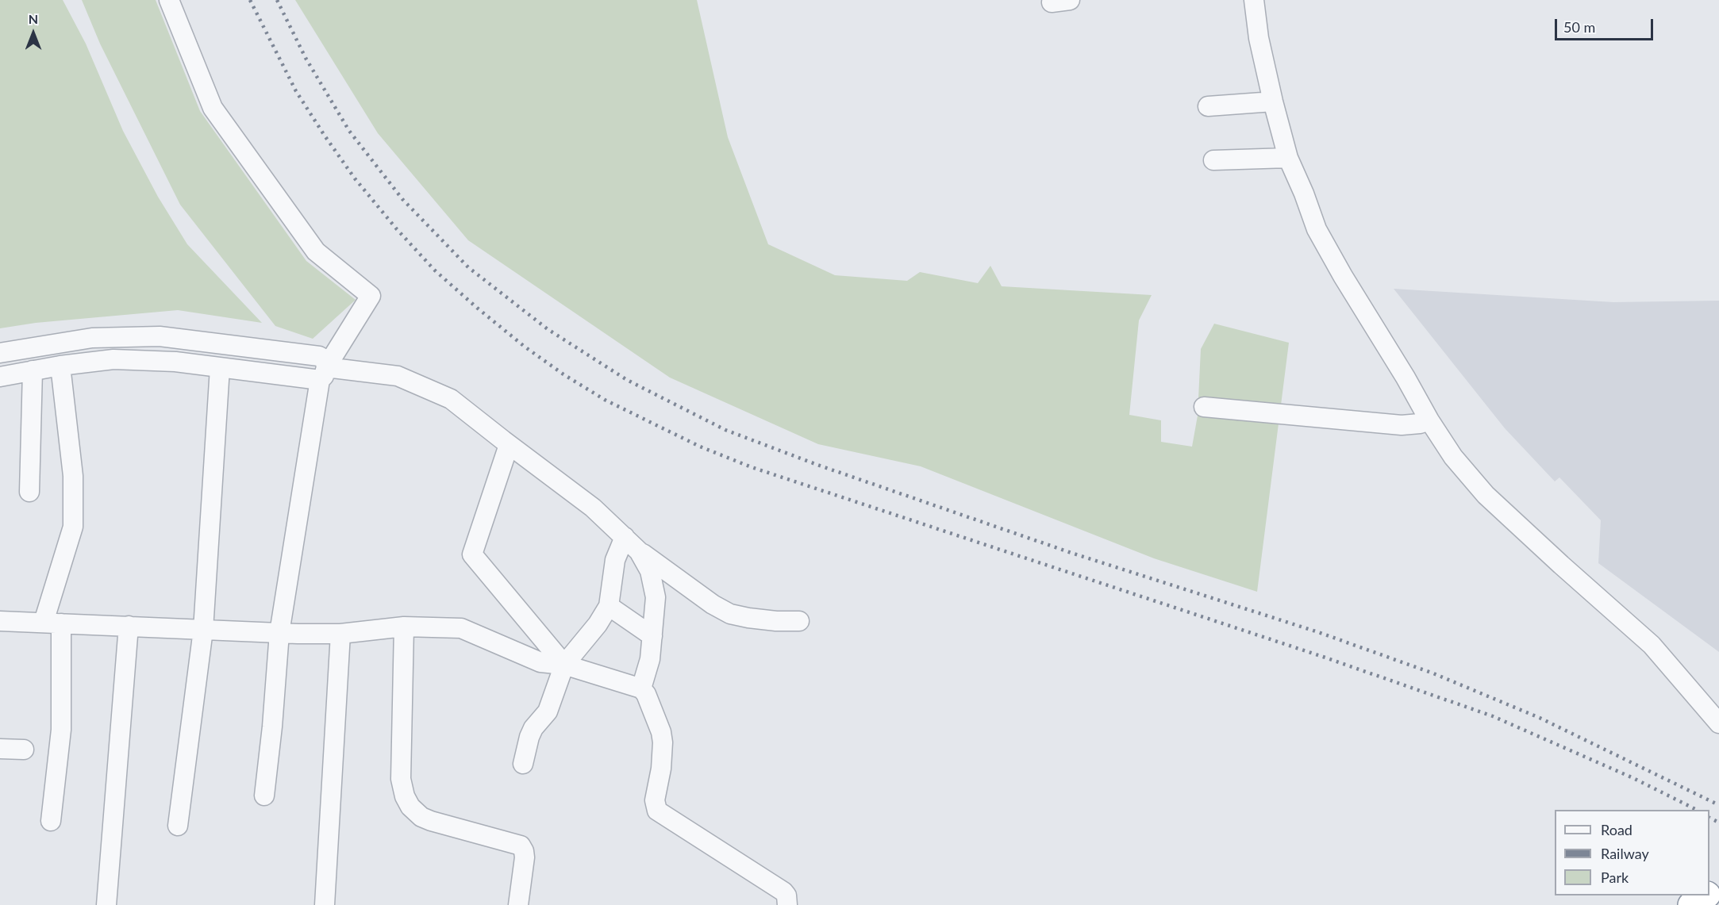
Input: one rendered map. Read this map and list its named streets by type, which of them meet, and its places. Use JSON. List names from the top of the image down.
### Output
{
  "legend": ["Road", "Railway", "Park"],
  "scale_bar": "50 m",
  "north": "top"
}
